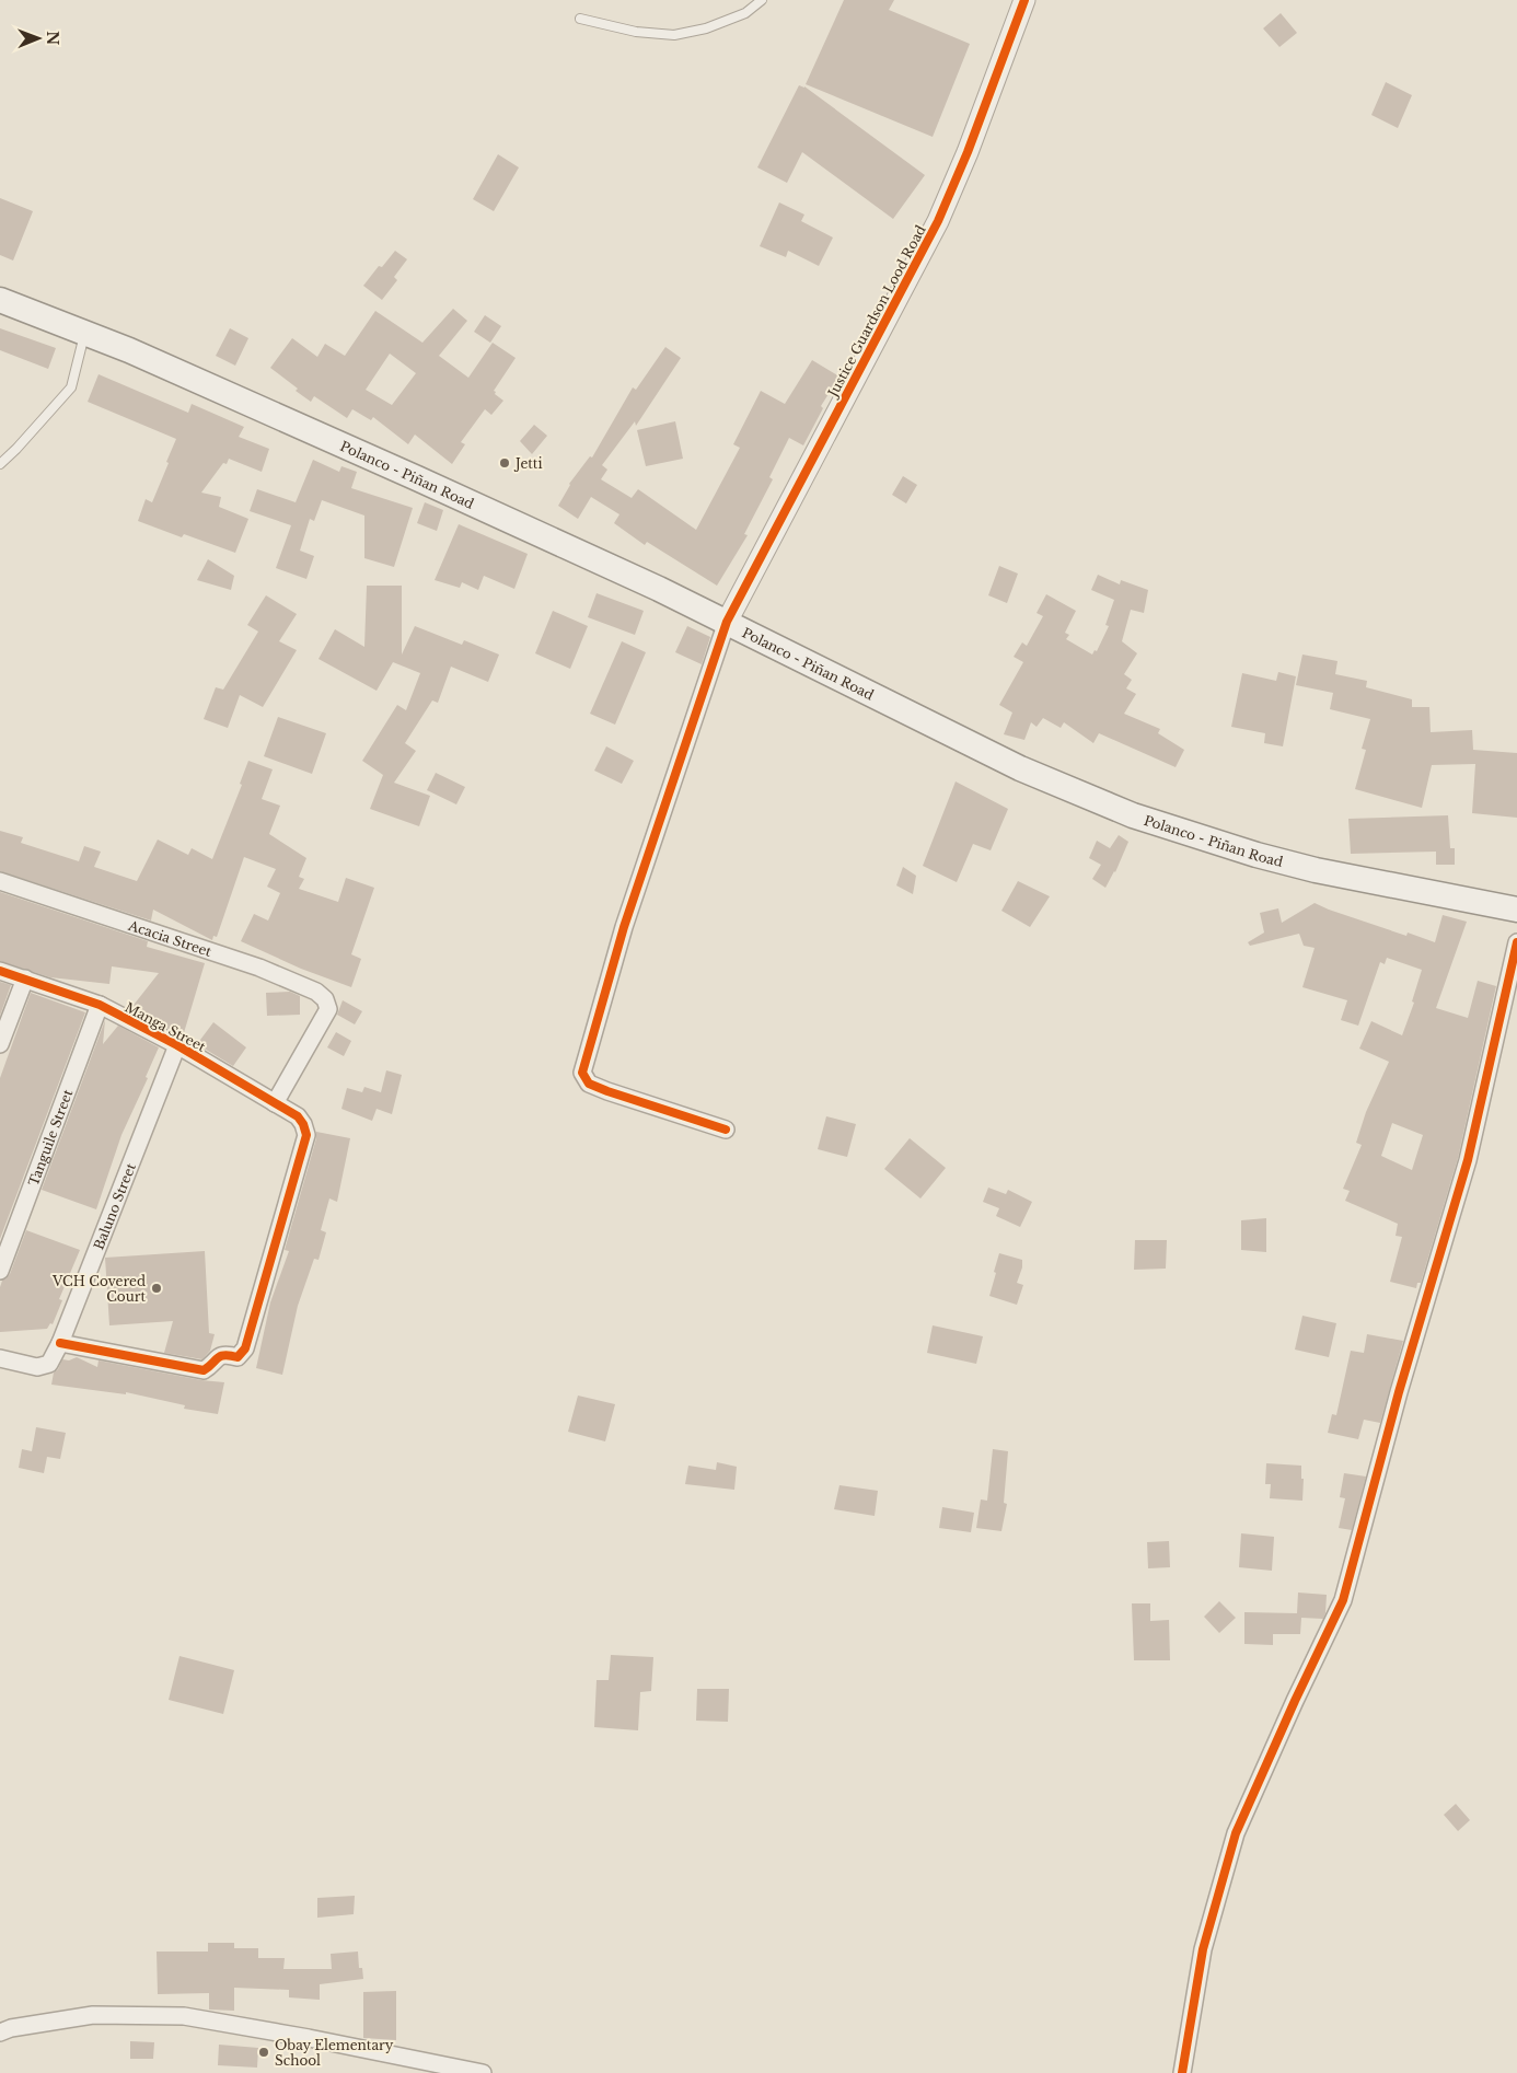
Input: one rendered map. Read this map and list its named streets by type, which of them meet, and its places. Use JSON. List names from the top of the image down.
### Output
{
  "streets": {
    "main road": ["Polanco - Piñan Road"],
    "street": [
      "Justice Guardson Lood Road",
      "Acacia Street",
      "Manga Street",
      "Tanguile Street",
      "Baluno Street"
    ]
  },
  "crossings": [
    ["Justice Guardson Lood Road", "Polanco - Piñan Road"],
    ["Acacia Street", "Manga Street"],
    ["Manga Street", "Tanguile Street"],
    ["Manga Street", "Baluno Street"]
  ],
  "places": ["Jetti", "VCH Covered Court", "Obay Elementary School"],
  "north": "right"
}
